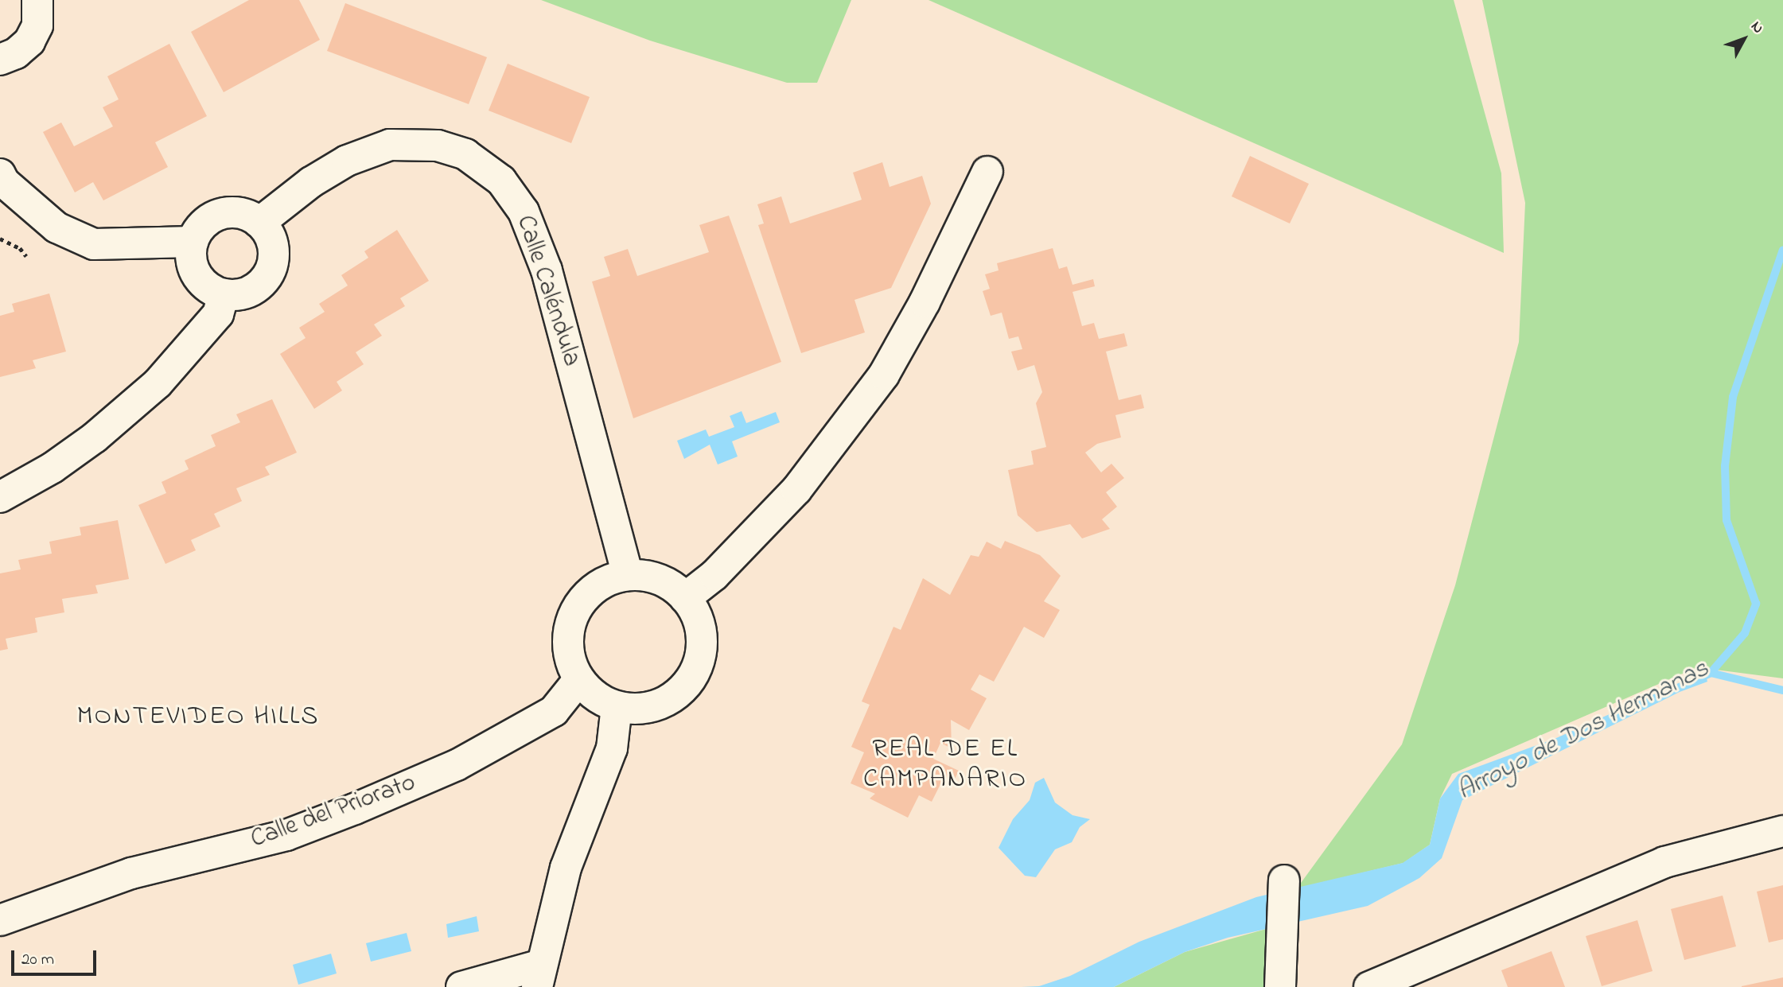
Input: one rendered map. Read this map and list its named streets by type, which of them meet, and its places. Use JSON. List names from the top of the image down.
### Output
{
  "streets": {
    "street": ["Calle Caléndula", "Calle del Priorato"]
  },
  "crossings": [
    ["Calle Caléndula", "Calle del Priorato"]
  ],
  "districts": ["MONTEVIDEO HILLS", "REAL DE EL CAMPANARIO"],
  "water": ["Arroyo de Dos Hermanas"],
  "scale_bar": "20 m",
  "north": "top right"
}
